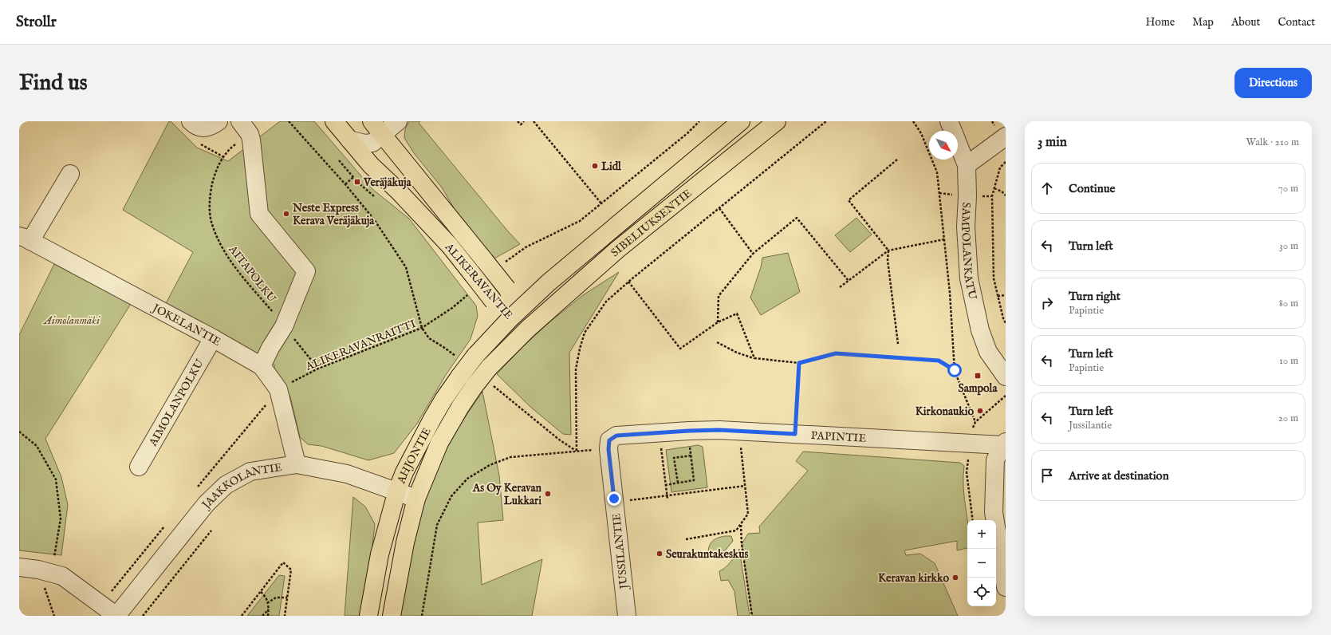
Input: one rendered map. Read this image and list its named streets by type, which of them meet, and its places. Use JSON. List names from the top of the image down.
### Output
{
  "streets": {
    "main road": ["SIBELIUKSENTIE", "ALIKERAVANTIE", "AHJONTIE"],
    "street": [
      "SAMPOLANKATU",
      "JOKELANTIE",
      "AIMOLANPOLKU",
      "PAPINTIE",
      "JAAKKOLANTIE",
      "JUSSILANTIE"
    ],
    "path": ["AITAPOLKU", "ALIKERAVANRAITTI"]
  },
  "crossings": [
    ["SIBELIUKSENTIE", "ALIKERAVANTIE"],
    ["SIBELIUKSENTIE", "AHJONTIE"],
    ["AITAPOLKU", "ALIKERAVANRAITTI"],
    ["ALIKERAVANTIE", "AHJONTIE"],
    ["JOKELANTIE", "ALIKERAVANRAITTI"],
    ["JOKELANTIE", "AIMOLANPOLKU"],
    ["JOKELANTIE", "JAAKKOLANTIE"],
    ["ALIKERAVANRAITTI", "AHJONTIE"],
    ["PAPINTIE", "JUSSILANTIE"],
    ["AHJONTIE", "JAAKKOLANTIE"]
  ],
  "parks": ["Aimolanmäki"],
  "places": {
    "other": [
      "Lidl",
      "Neste Express Kerava Veräjäkuja",
      "Kirkonaukio",
      "As Oy Keravan Lukkari",
      "Seurakuntakeskus",
      "Keravan kirkko"
    ],
    "transit": ["Veräjäkuja", "Sampola"]
  },
  "north": "bottom right",
  "page": {
    "header": "Strollr",
    "nav": [
      "Home",
      "Map",
      "About",
      "Contact"
    ],
    "buttons": "Directions",
    "title": "Find us",
    "heading": ["3 min", "Walk · 210 m"],
    "list": [
      ["Continue", "70 m"],
      ["Turn left", "30 m"],
      ["Turn right", "Papintie", "80 m"],
      ["Turn left", "Papintie", "10 m"],
      ["Turn left", "Jussilantie", "20 m"],
      "Arrive at destination"
    ],
    "map_buttons": ["+", "−"]
  }
}
